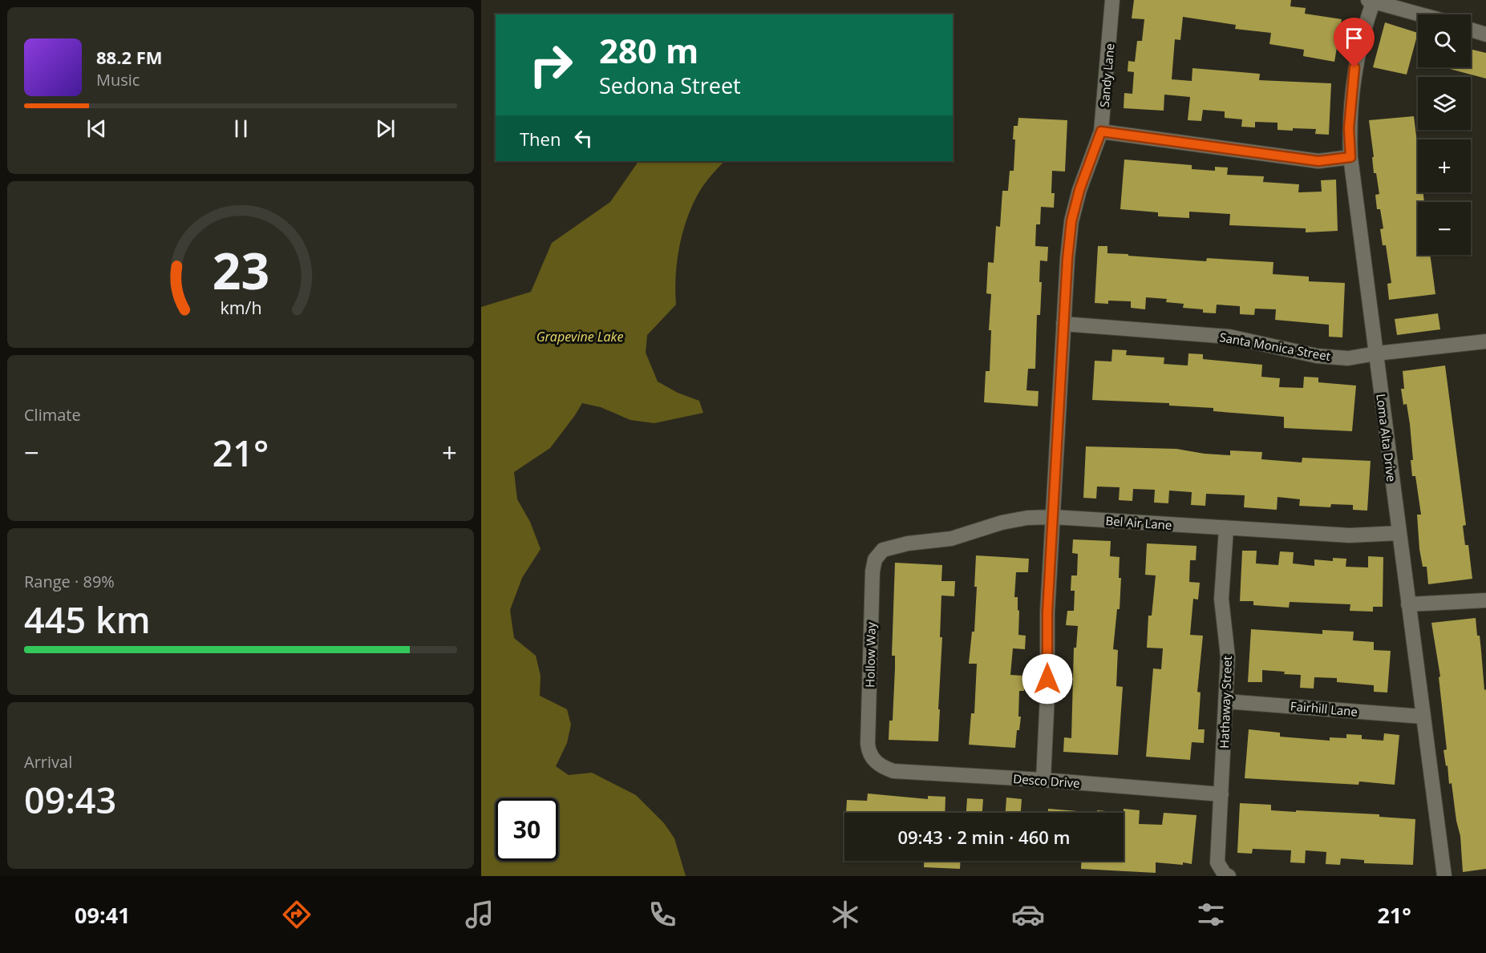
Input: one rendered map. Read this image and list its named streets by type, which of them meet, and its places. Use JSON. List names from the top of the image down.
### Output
{
  "streets": {
    "street": [
      "Sandy Lane",
      "Santa Monica Street",
      "Loma Alta Drive",
      "Bel Air Lane",
      "Hollow Way",
      "Hathaway Street",
      "Fairhill Lane",
      "Desco Drive"
    ]
  },
  "crossings": [
    ["Sandy Lane", "Santa Monica Street"],
    ["Sandy Lane", "Bel Air Lane"],
    ["Sandy Lane", "Desco Drive"],
    ["Santa Monica Street", "Loma Alta Drive"],
    ["Loma Alta Drive", "Bel Air Lane"],
    ["Loma Alta Drive", "Fairhill Lane"],
    ["Bel Air Lane", "Hollow Way"],
    ["Bel Air Lane", "Hathaway Street"],
    ["Hollow Way", "Desco Drive"],
    ["Hathaway Street", "Fairhill Lane"],
    ["Hathaway Street", "Desco Drive"]
  ],
  "water": ["Grapevine Lake"],
  "page": {
    "map_buttons": ["+", "−"],
    "turn": ["280 m", "Sedona Street"],
    "song": ["88.2 FM", "Music"],
    "then": "Then",
    "tile": [
      "Climate",
      ["Range · 89%", "445 km"],
      ["Arrival", "09:43"]
    ],
    "heat": ["−", "21°", "+"],
    "limit": "30",
    "trip": "09:43 · 2 min · 460 m",
    "tabs": ["09:41", "21°"],
    "gauge": ["23", "km/h"]
  }
}
